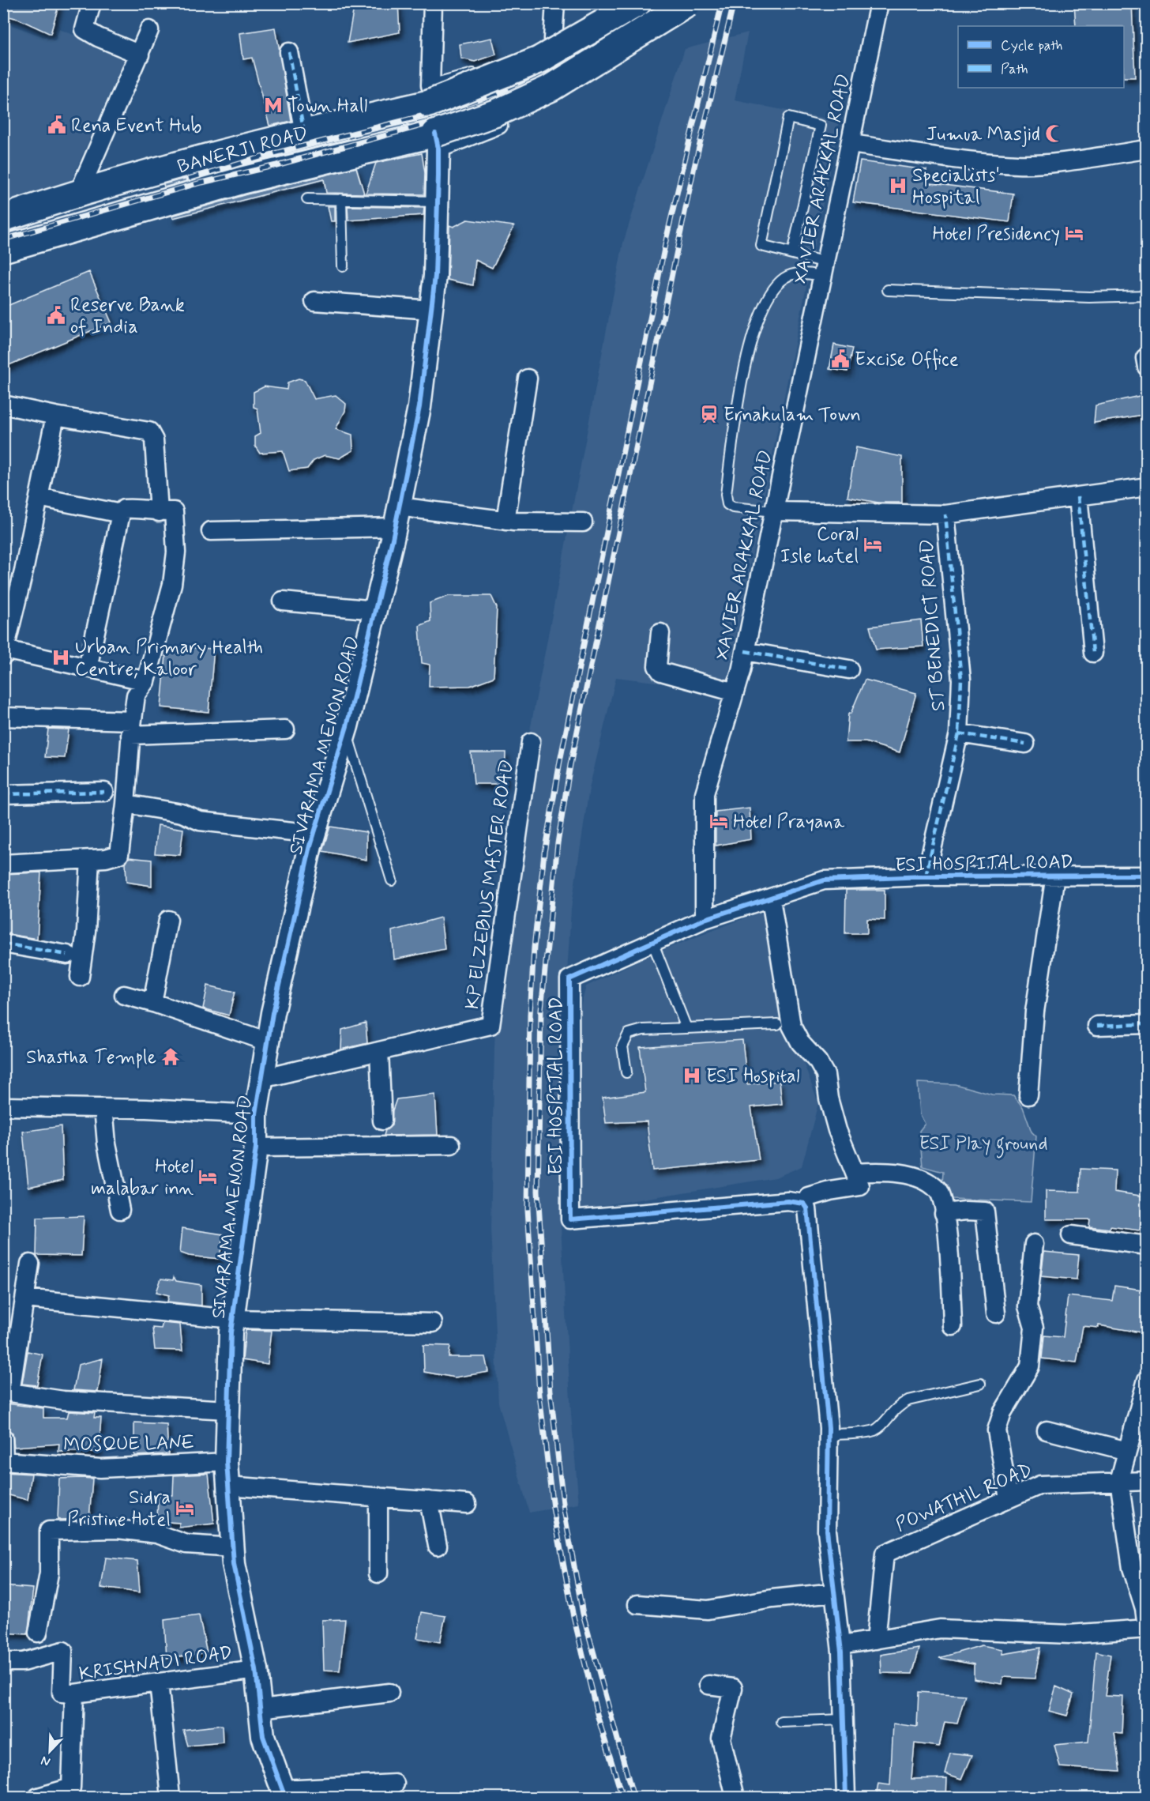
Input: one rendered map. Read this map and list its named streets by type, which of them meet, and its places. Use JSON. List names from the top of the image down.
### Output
{
  "streets": {
    "main road": ["BANERJI ROAD"],
    "street": [
      "XAVIER ARAKKAL ROAD",
      "ST BENEDICT ROAD",
      "SIVARAMA MENON ROAD",
      "ESI HOSPITAL ROAD",
      "KP ELZEBIUS MASTER ROAD",
      "MOSQUE LANE",
      "POWATHIL ROAD",
      "KRISHNADI ROAD"
    ]
  },
  "crossings": [
    ["BANERJI ROAD", "SIVARAMA MENON ROAD"],
    ["XAVIER ARAKKAL ROAD", "ST BENEDICT ROAD"],
    ["XAVIER ARAKKAL ROAD", "ESI HOSPITAL ROAD"],
    ["ST BENEDICT ROAD", "ESI HOSPITAL ROAD"],
    ["SIVARAMA MENON ROAD", "KP ELZEBIUS MASTER ROAD"],
    ["SIVARAMA MENON ROAD", "MOSQUE LANE"],
    ["SIVARAMA MENON ROAD", "KRISHNADI ROAD"]
  ],
  "parks": ["ESI Play ground"],
  "places": {
    "metro station": ["Town Hall"],
    "public building": ["Rena Event Hub", "Reserve Bank of India", "Excise Office"],
    "mosque": ["Jumua Masjid"],
    "hospital": ["Specialists' Hospital", "Urban Primary Health Centre, Kaloor", "ESI Hospital"],
    "hotel": [
      "Hotel Presidency",
      "Coral Isle hotel",
      "Hotel Prayana",
      "Hotel malabar inn",
      "Sidra Pristine Hotel"
    ],
    "station": ["Ernakulam Town"],
    "temple": ["Shastha Temple"]
  },
  "legend": ["Cycle path", "Path"],
  "north": "bottom left"
}
